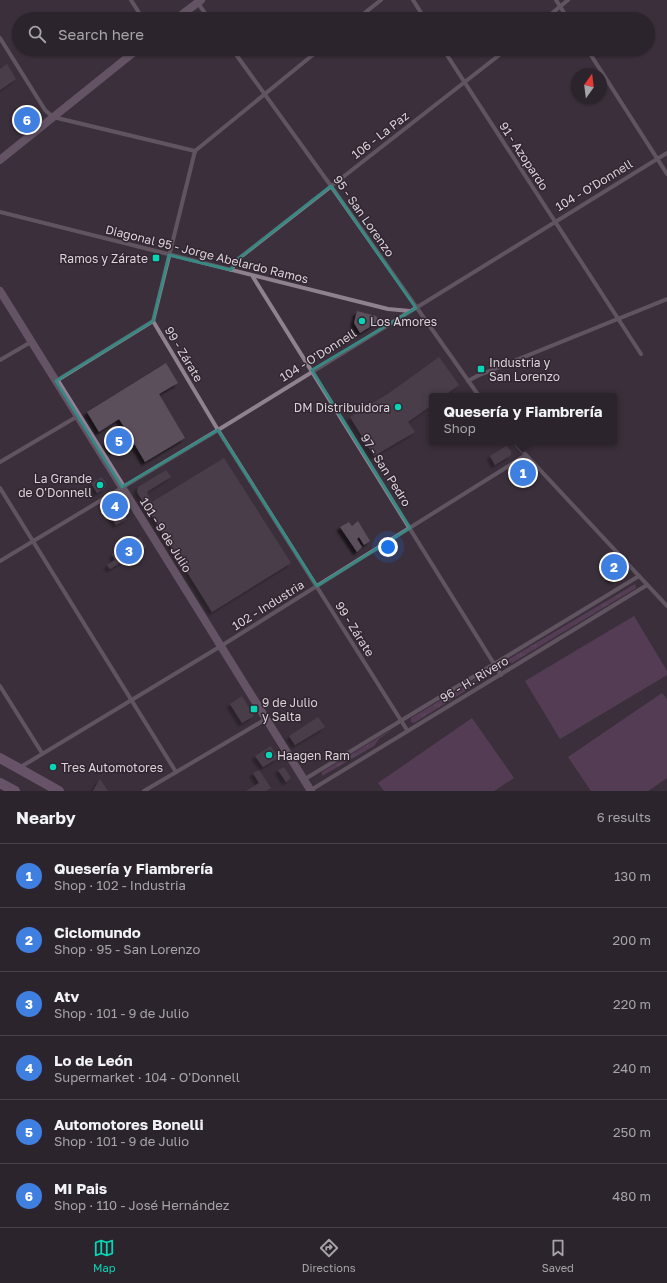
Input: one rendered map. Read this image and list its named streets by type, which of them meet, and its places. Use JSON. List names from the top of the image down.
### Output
{
  "streets": {
    "street": [
      "106 - La Paz",
      "91 - Azopardo",
      "104 - O'Donnell",
      "95 - San Lorenzo",
      "Diagonal 95 - Jorge Abelardo Ramos",
      "99 - Zárate",
      "97 - San Pedro",
      "101 - 9 de Julio",
      "102 - Industria",
      "96 - H. Rivero"
    ]
  },
  "crossings": [
    ["106 - La Paz", "91 - Azopardo"],
    ["106 - La Paz", "95 - San Lorenzo"],
    ["106 - La Paz", "Diagonal 95 - Jorge Abelardo Ramos"],
    ["91 - Azopardo", "104 - O'Donnell"],
    ["104 - O'Donnell", "95 - San Lorenzo"],
    ["104 - O'Donnell", "Diagonal 95 - Jorge Abelardo Ramos"],
    ["104 - O'Donnell", "99 - Zárate"],
    ["104 - O'Donnell", "97 - San Pedro"],
    ["104 - O'Donnell", "101 - 9 de Julio"],
    ["Diagonal 95 - Jorge Abelardo Ramos", "99 - Zárate"],
    ["Diagonal 95 - Jorge Abelardo Ramos", "97 - San Pedro"],
    ["99 - Zárate", "102 - Industria"],
    ["99 - Zárate", "96 - H. Rivero"],
    ["97 - San Pedro", "102 - Industria"],
    ["97 - San Pedro", "96 - H. Rivero"],
    ["101 - 9 de Julio", "102 - Industria"],
    ["101 - 9 de Julio", "96 - H. Rivero"]
  ],
  "places": {
    "transit": ["Ramos y Zárate", "Industria y San Lorenzo", "9 de Julio y Salta"],
    "other": [
      "Los Amores",
      "DM Distribuidora",
      "La Grande de O'Donnell",
      "Haagen Ram",
      "Tres Automotores"
    ]
  },
  "north": "top",
  "page": {
    "search": "Search here",
    "pins": [
      "6",
      "5",
      "1",
      "4",
      "3",
      "2"
    ],
    "popup": ["Quesería y Fiambrería", "Shop"],
    "heading": ["Nearby", "6 results"],
    "list": [
      {
        "mark": "1",
        "name": "Quesería y Fiambrería",
        "note": "Shop · 102 - Industria",
        "value": "130 m"
      },
      {
        "mark": "2",
        "name": "Ciclomundo",
        "note": "Shop · 95 - San Lorenzo",
        "value": "200 m"
      },
      {
        "mark": "3",
        "name": "Atv",
        "note": "Shop · 101 - 9 de Julio",
        "value": "220 m"
      },
      {
        "mark": "4",
        "name": "Lo de León",
        "note": "Supermarket · 104 - O'Donnell",
        "value": "240 m"
      },
      {
        "mark": "5",
        "name": "Automotores Bonelli",
        "note": "Shop · 101 - 9 de Julio",
        "value": "250 m"
      },
      {
        "mark": "6",
        "name": "MI Pais",
        "note": "Shop · 110 - José Hernández",
        "value": "480 m"
      }
    ],
    "nav": ["Map", "Directions", "Saved"]
  }
}
